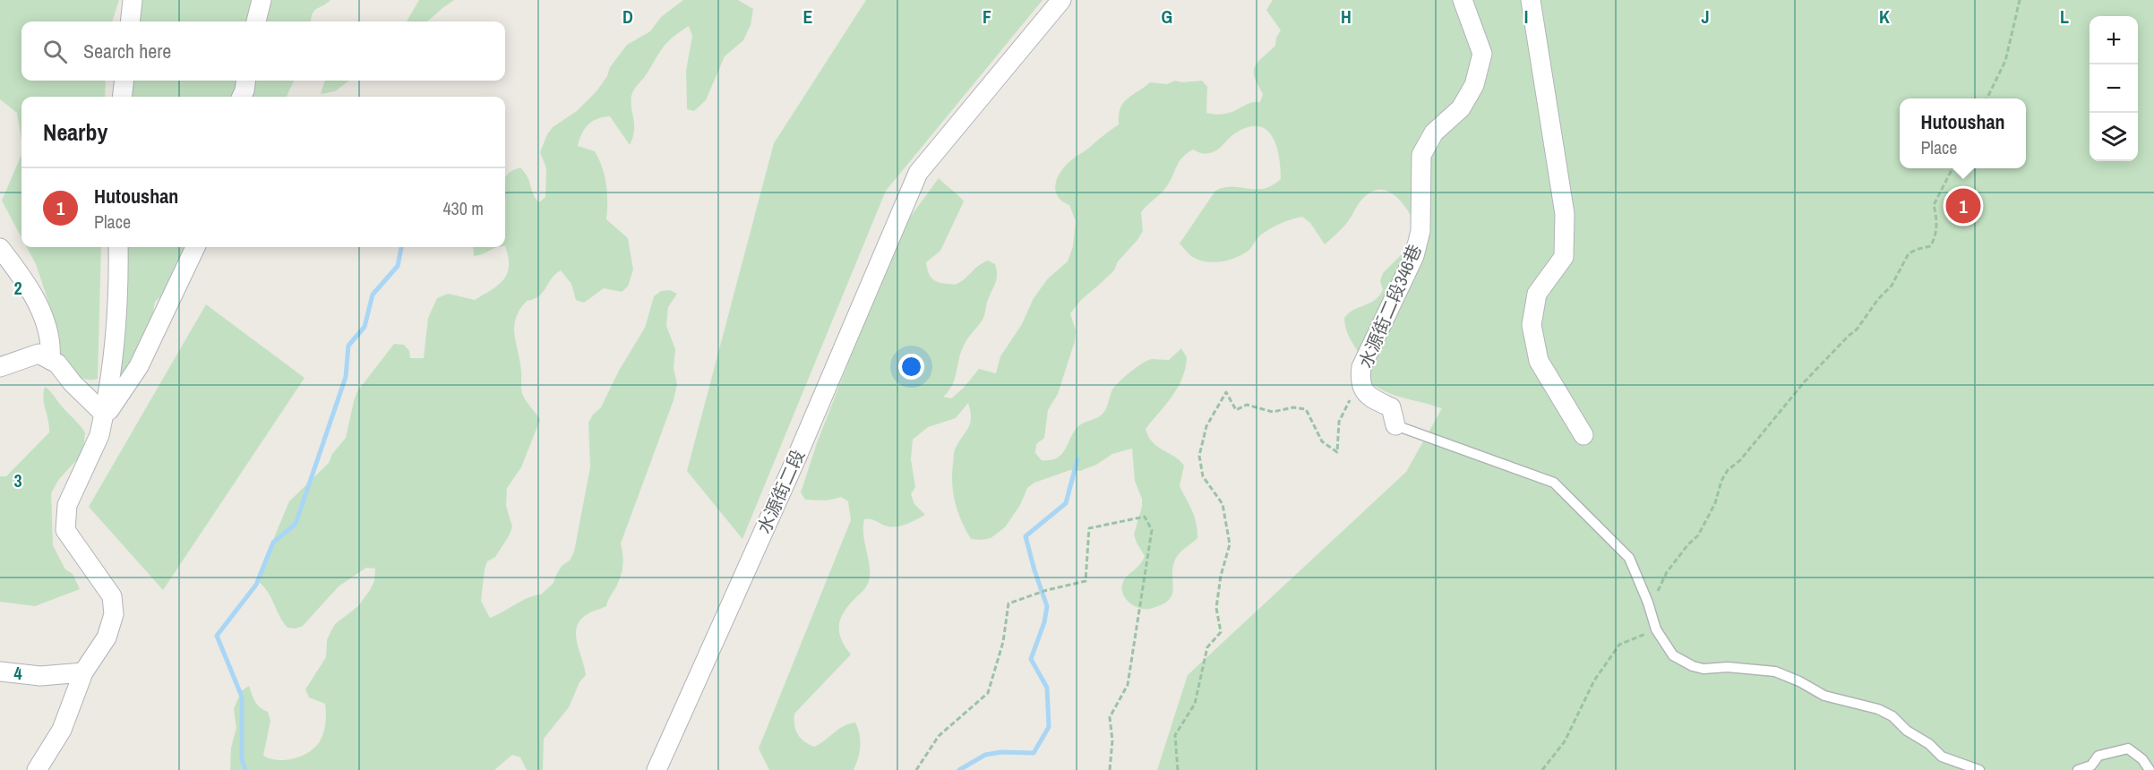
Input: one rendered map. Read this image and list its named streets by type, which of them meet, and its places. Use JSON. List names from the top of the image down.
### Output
{
  "streets": {
    "street": ["水源街二段346巷", "水源街二段"]
  },
  "page": {
    "map_buttons": ["+", "−"],
    "search": "Search here",
    "heading": "Nearby",
    "popup": ["Hutoushan", "Place"],
    "list": [
      {
        "mark": "1",
        "name": "Hutoushan",
        "note": "Place",
        "value": "430 m"
      }
    ],
    "pins": "1"
  },
  "grid": {
    "columns": [
      "D",
      "E",
      "F",
      "G",
      "H",
      "I",
      "J",
      "K",
      "L"
    ],
    "rows": ["2", "3", "4"]
  }
}
